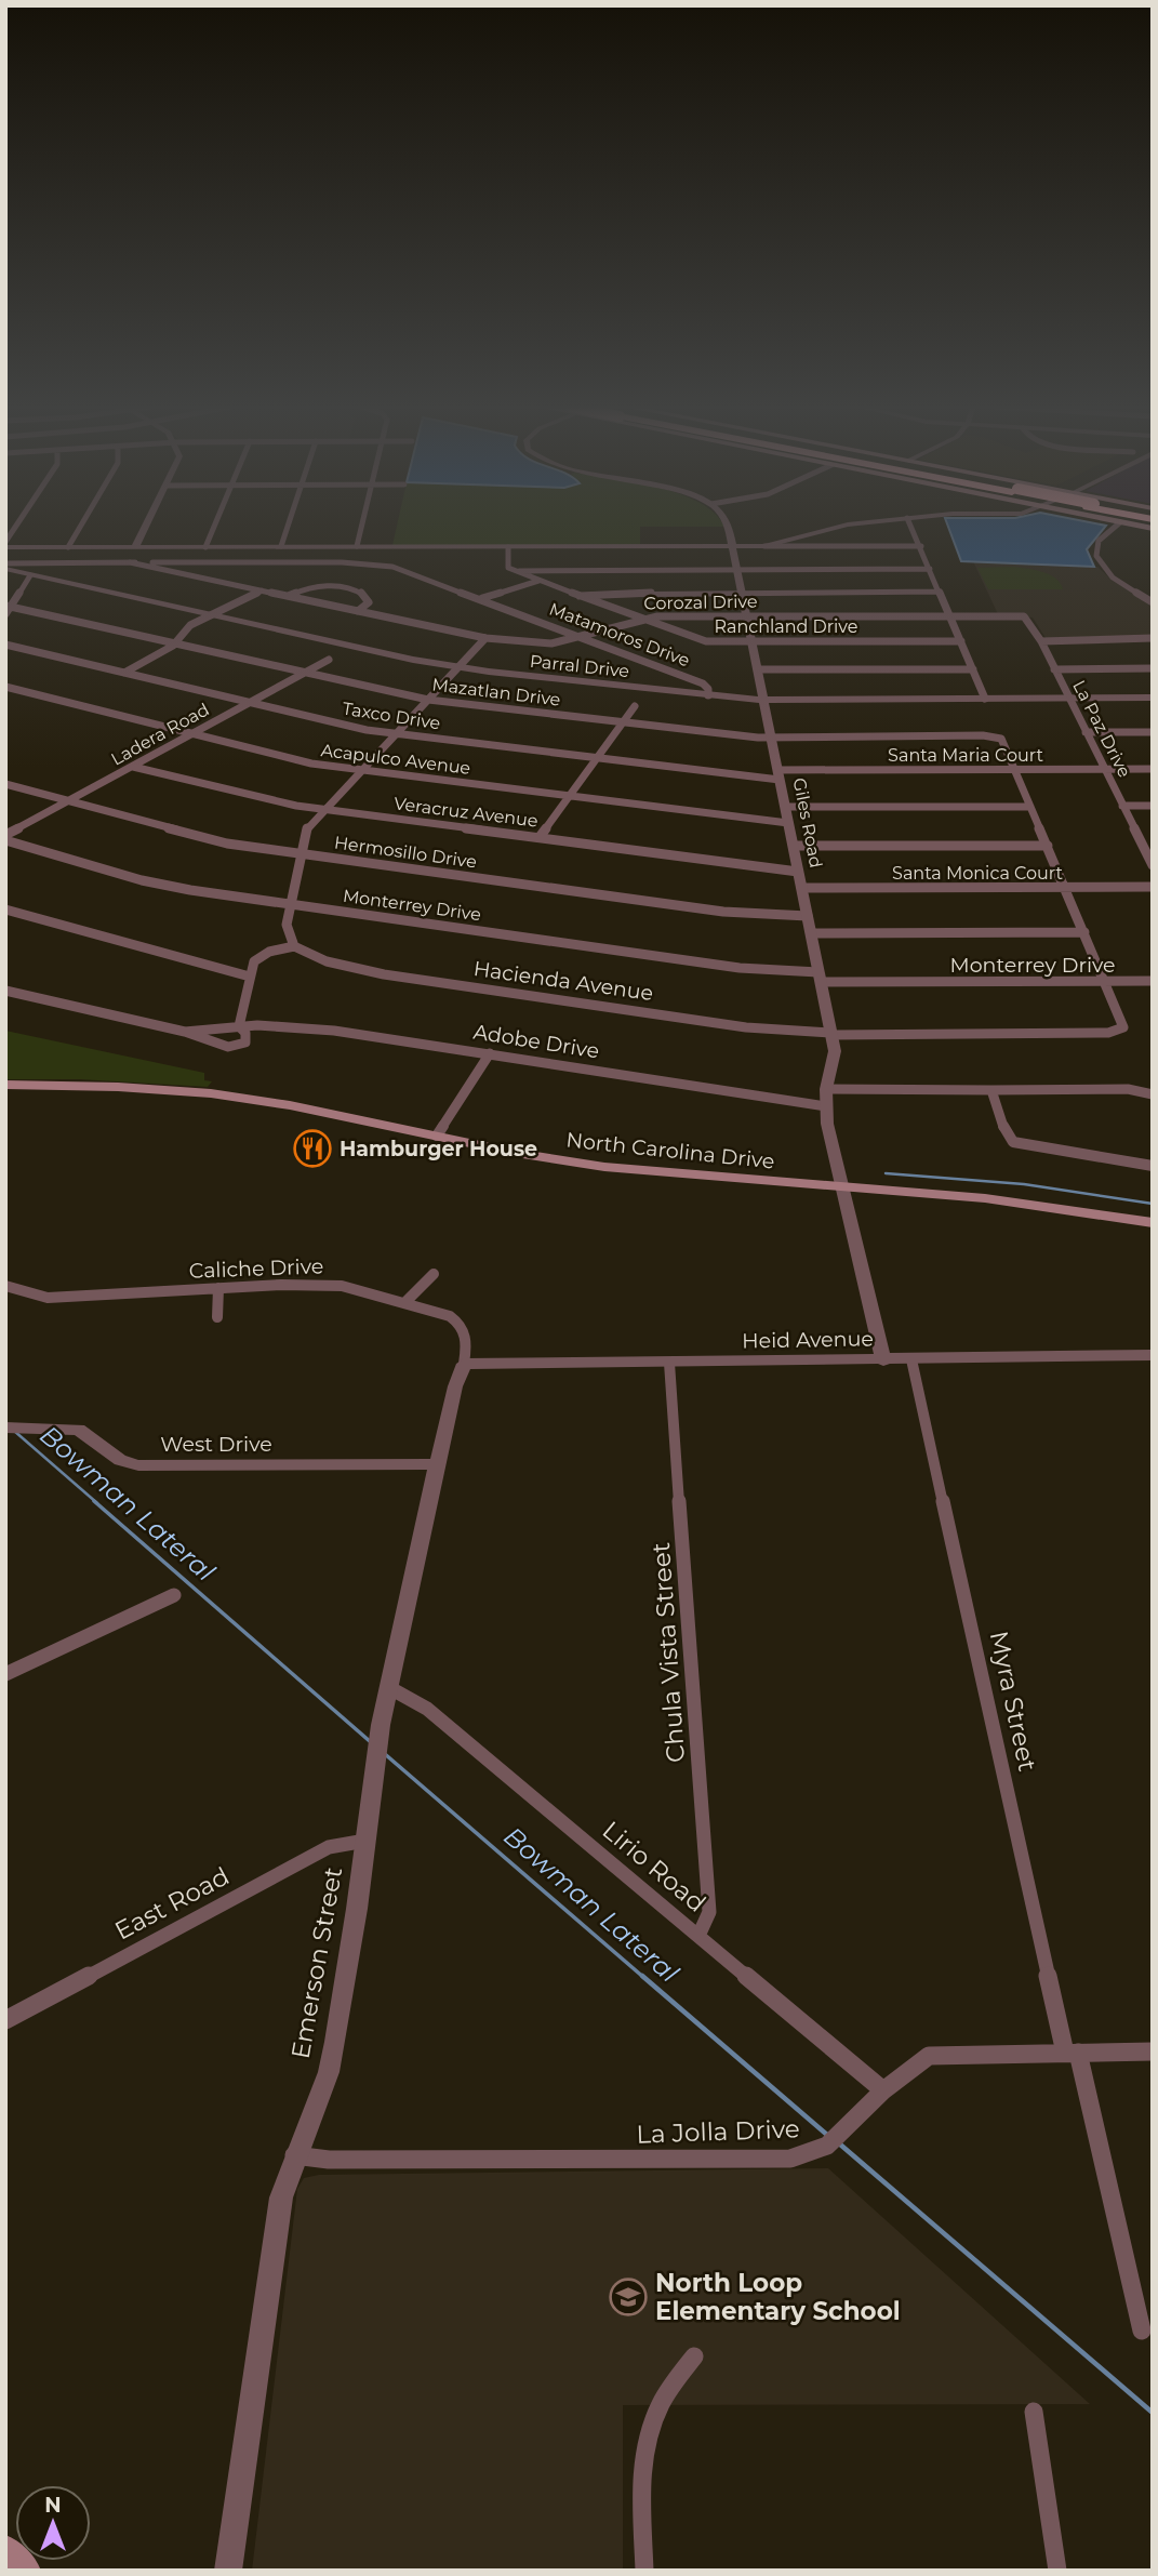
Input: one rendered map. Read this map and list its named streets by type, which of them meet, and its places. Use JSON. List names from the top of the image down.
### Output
{
  "streets": {
    "main road": ["North Carolina Drive"],
    "street": [
      "Corozal Drive",
      "Ranchland Drive",
      "Matamoros Drive",
      "Parral Drive",
      "Mazatlan Drive",
      "Taxco Drive",
      "La Paz Drive",
      "Ladera Road",
      "Santa Maria Court",
      "Acapulco Avenue",
      "Veracruz Avenue",
      "Giles Road",
      "Hermosillo Drive",
      "Santa Monica Court",
      "Monterrey Drive",
      "Hacienda Avenue",
      "Adobe Drive",
      "Caliche Drive",
      "Heid Avenue",
      "West Drive",
      "Chula Vista Street",
      "Myra Street",
      "Lirio Road",
      "East Road",
      "Emerson Street",
      "La Jolla Drive"
    ]
  },
  "crossings": [
    ["Corozal Drive", "Ranchland Drive"],
    ["Corozal Drive", "Matamoros Drive"],
    ["Corozal Drive", "La Paz Drive"],
    ["Corozal Drive", "Giles Road"],
    ["Ranchland Drive", "Giles Road"],
    ["Matamoros Drive", "Parral Drive"],
    ["Parral Drive", "La Paz Drive"],
    ["Parral Drive", "Giles Road"],
    ["Mazatlan Drive", "Ladera Road"],
    ["Mazatlan Drive", "Santa Maria Court"],
    ["Mazatlan Drive", "Giles Road"],
    ["Taxco Drive", "Ladera Road"],
    ["Taxco Drive", "Santa Maria Court"],
    ["Taxco Drive", "Giles Road"],
    ["La Paz Drive", "Santa Maria Court"],
    ["Ladera Road", "Acapulco Avenue"],
    ["Ladera Road", "Veracruz Avenue"],
    ["Ladera Road", "Hermosillo Drive"],
    ["Ladera Road", "Monterrey Drive"],
    ["Santa Maria Court", "Giles Road"],
    ["Acapulco Avenue", "Giles Road"],
    ["Veracruz Avenue", "Giles Road"],
    ["Giles Road", "Hermosillo Drive"],
    ["Giles Road", "Santa Monica Court"],
    ["Giles Road", "Monterrey Drive"],
    ["Giles Road", "Hacienda Avenue"],
    ["Giles Road", "Adobe Drive"],
    ["Giles Road", "North Carolina Drive"],
    ["Giles Road", "Heid Avenue"],
    ["Monterrey Drive", "Hacienda Avenue"],
    ["Caliche Drive", "Heid Avenue"],
    ["Caliche Drive", "Emerson Street"],
    ["Heid Avenue", "Chula Vista Street"],
    ["Heid Avenue", "Myra Street"],
    ["Heid Avenue", "Emerson Street"],
    ["West Drive", "Emerson Street"],
    ["Chula Vista Street", "Lirio Road"],
    ["Myra Street", "La Jolla Drive"],
    ["Lirio Road", "Emerson Street"],
    ["Lirio Road", "La Jolla Drive"],
    ["East Road", "Emerson Street"],
    ["Emerson Street", "La Jolla Drive"]
  ],
  "water": ["Bowman Lateral"],
  "places": {
    "restaurant": ["Hamburger House"],
    "school or university": ["North Loop Elementary School"]
  },
  "north": "top"
}
